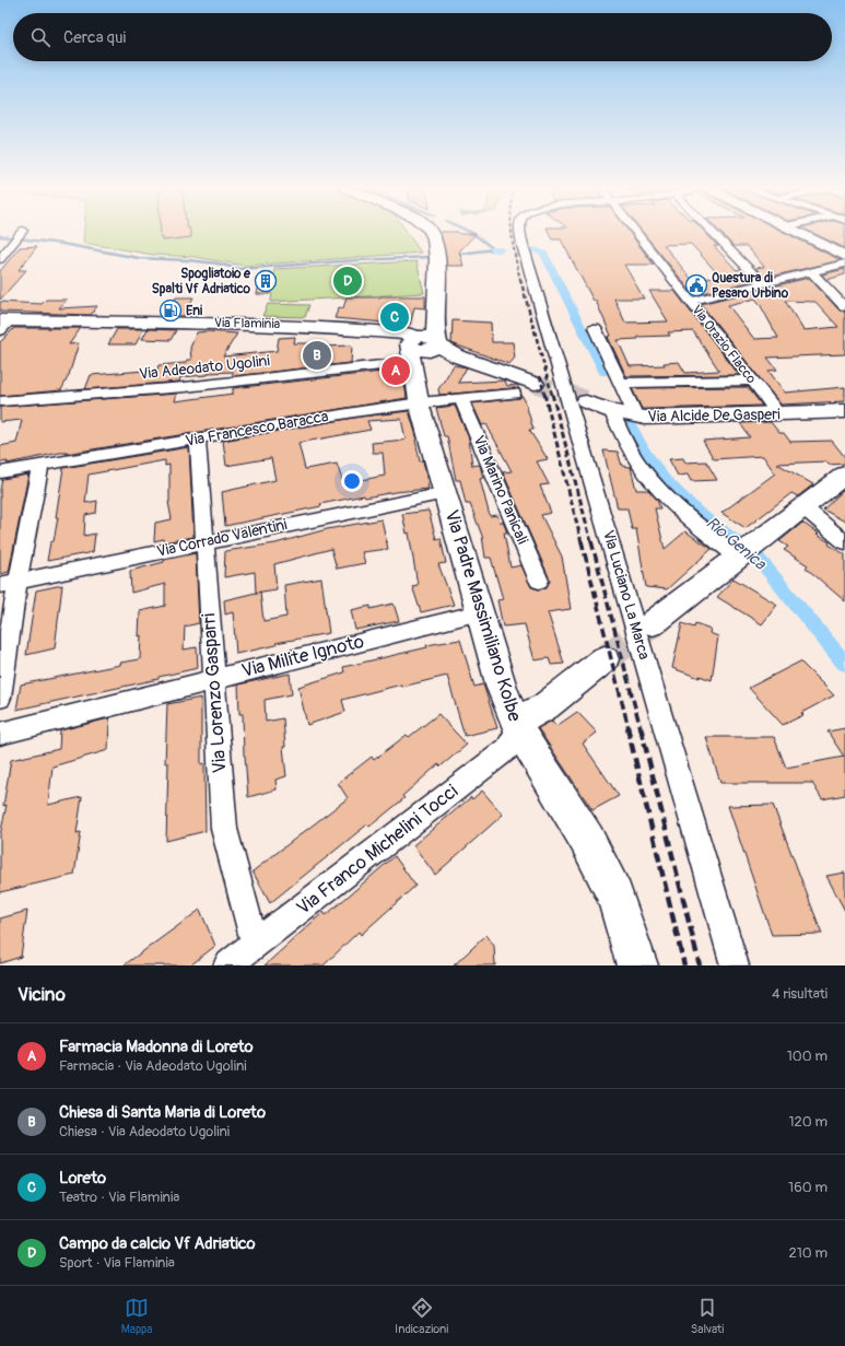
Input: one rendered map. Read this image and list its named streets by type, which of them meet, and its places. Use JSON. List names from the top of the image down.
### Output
{
  "streets": {
    "street": [
      "Via Flaminia",
      "Via Orazio Flacco",
      "Via Adeodato Ugolini",
      "Via Alcide De Gasperi",
      "Via Francesco Baracca",
      "Via Marino Panicali",
      "Via Corrado Valentini",
      "Via Luciano La Marca",
      "Via Padre Massimiliano Kolbe",
      "Via Milite Ignoto",
      "Via Lorenzo Gasparri",
      "Via Franco Michelini Tocci"
    ]
  },
  "crossings": [
    ["Via Flaminia", "Via Adeodato Ugolini"],
    ["Via Flaminia", "Via Padre Massimiliano Kolbe"],
    ["Via Adeodato Ugolini", "Via Padre Massimiliano Kolbe"],
    ["Via Francesco Baracca", "Via Marino Panicali"],
    ["Via Francesco Baracca", "Via Padre Massimiliano Kolbe"],
    ["Via Francesco Baracca", "Via Lorenzo Gasparri"],
    ["Via Corrado Valentini", "Via Padre Massimiliano Kolbe"],
    ["Via Corrado Valentini", "Via Lorenzo Gasparri"],
    ["Via Padre Massimiliano Kolbe", "Via Milite Ignoto"],
    ["Via Padre Massimiliano Kolbe", "Via Franco Michelini Tocci"],
    ["Via Milite Ignoto", "Via Lorenzo Gasparri"],
    ["Via Lorenzo Gasparri", "Via Franco Michelini Tocci"]
  ],
  "water": ["Rio Genica"],
  "places": {
    "building": ["Spogliatoio e Spalti Vf Adriatico"],
    "public building": ["Questura di Pesaro Urbino"],
    "fuel station": ["Eni"]
  },
  "page": {
    "search": "Cerca qui",
    "pins": [
      "D",
      "C",
      "B",
      "A"
    ],
    "heading": ["Vicino", "4 risultati"],
    "list": [
      {
        "mark": "A",
        "name": "Farmacia Madonna di Loreto",
        "note": "Farmacia · Via Adeodato Ugolini",
        "value": "100 m"
      },
      {
        "mark": "B",
        "name": "Chiesa di Santa Maria di Loreto",
        "note": "Chiesa · Via Adeodato Ugolini",
        "value": "120 m"
      },
      {
        "mark": "C",
        "name": "Loreto",
        "note": "Teatro · Via Flaminia",
        "value": "160 m"
      },
      {
        "mark": "D",
        "name": "Campo da calcio Vf Adriatico",
        "note": "Sport · Via Flaminia",
        "value": "210 m"
      }
    ],
    "nav": ["Mappa", "Indicazioni", "Salvati"]
  }
}
